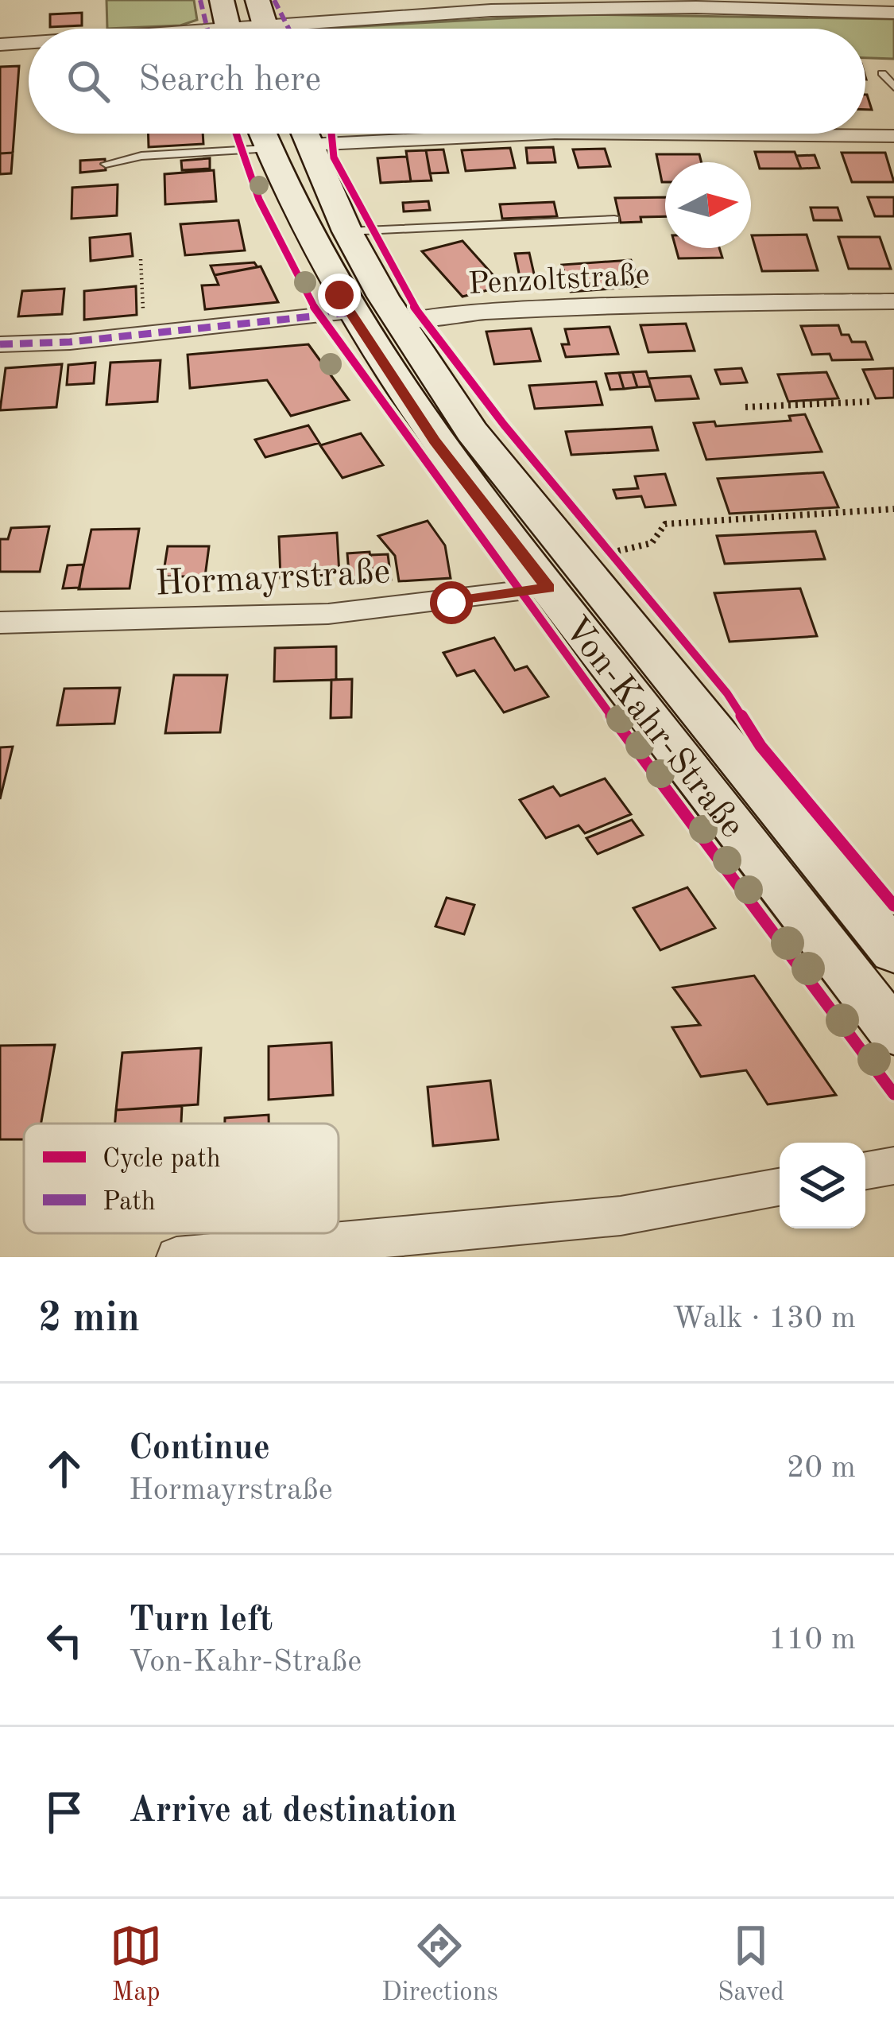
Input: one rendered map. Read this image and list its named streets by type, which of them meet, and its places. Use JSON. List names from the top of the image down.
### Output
{
  "streets": {
    "main road": ["Von-Kahr-Straße"],
    "street": ["Penzoltstraße", "Hormayrstraße"]
  },
  "crossings": [
    ["Penzoltstraße", "Von-Kahr-Straße"],
    ["Hormayrstraße", "Von-Kahr-Straße"]
  ],
  "legend": ["Cycle path", "Path"],
  "north": "right",
  "page": {
    "search": "Search here",
    "heading": ["2 min", "Walk · 130 m"],
    "list": [
      ["Continue", "Hormayrstraße", "20 m"],
      ["Turn left", "Von-Kahr-Straße", "110 m"],
      "Arrive at destination"
    ],
    "nav": ["Map", "Directions", "Saved"]
  }
}
